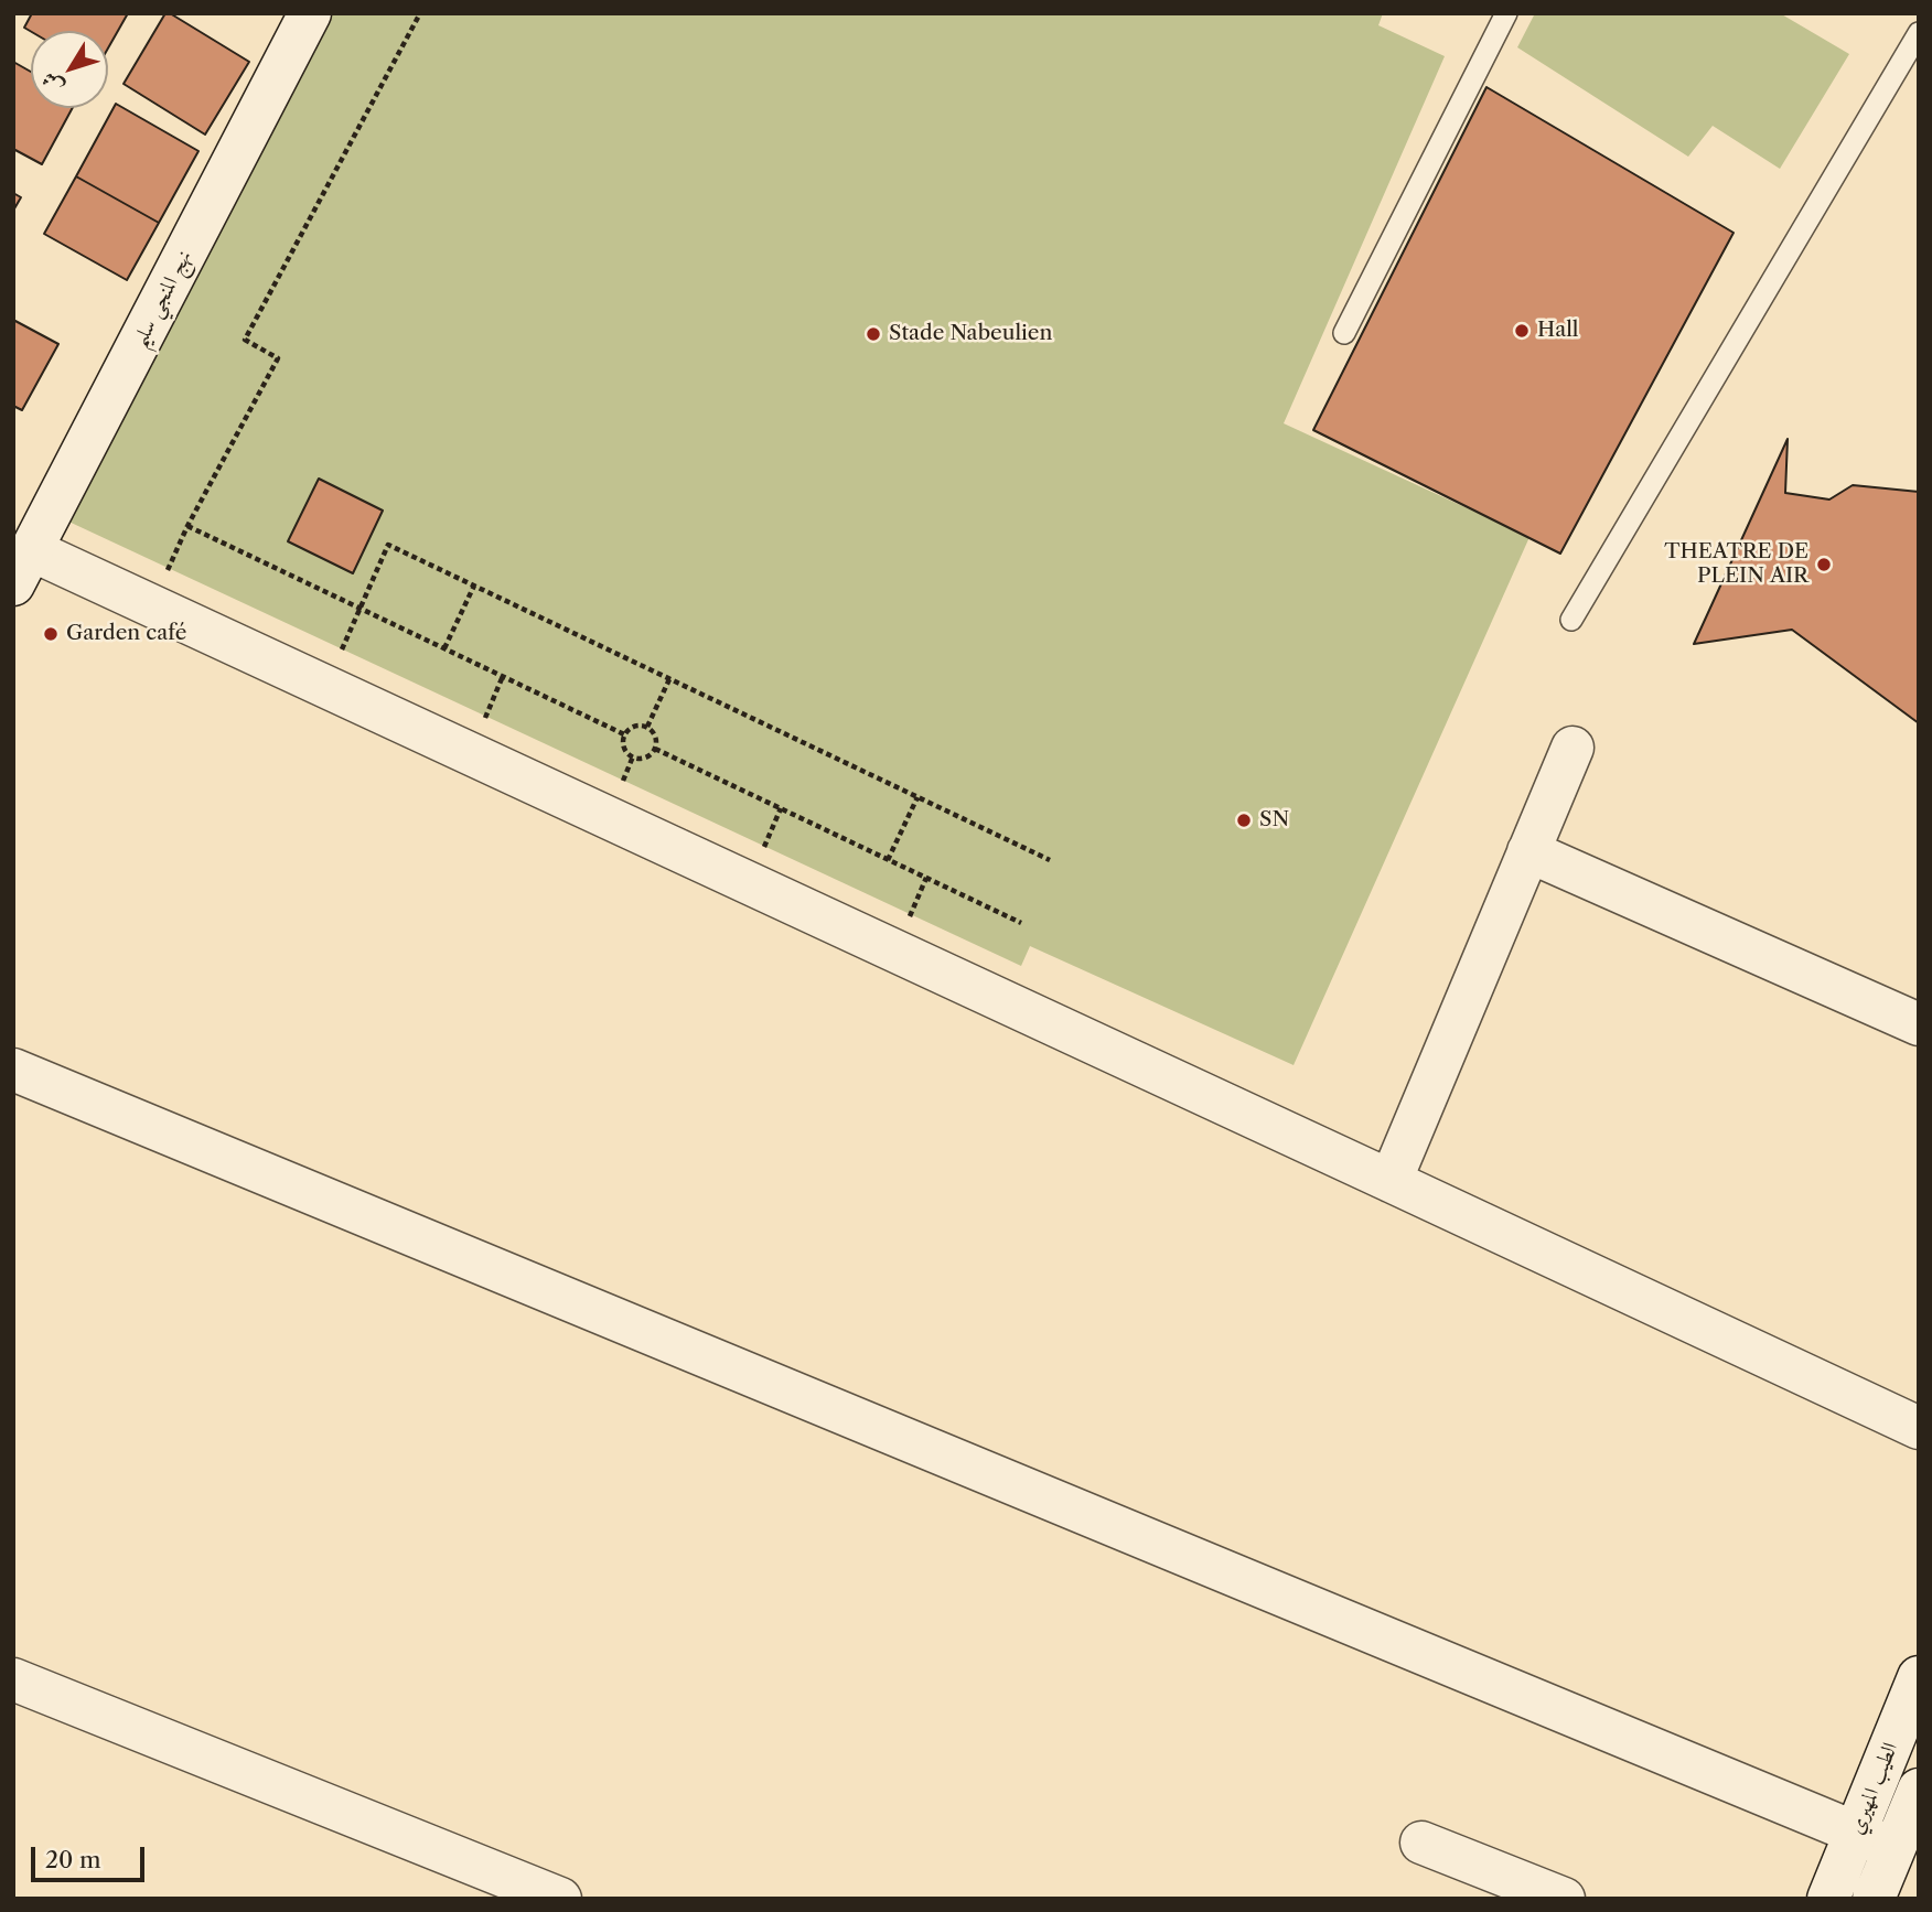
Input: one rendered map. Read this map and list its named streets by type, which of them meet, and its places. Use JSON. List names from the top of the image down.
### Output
{
  "streets": {
    "street": ["نهج المنجي سليم", "الطيب المهيري"]
  },
  "places": [
    "Hall",
    "Stade Nabeulien",
    "THEATRE DE PLEIN AIR",
    "Garden café",
    "SN"
  ],
  "scale_bar": "20 m",
  "north": "bottom left"
}
